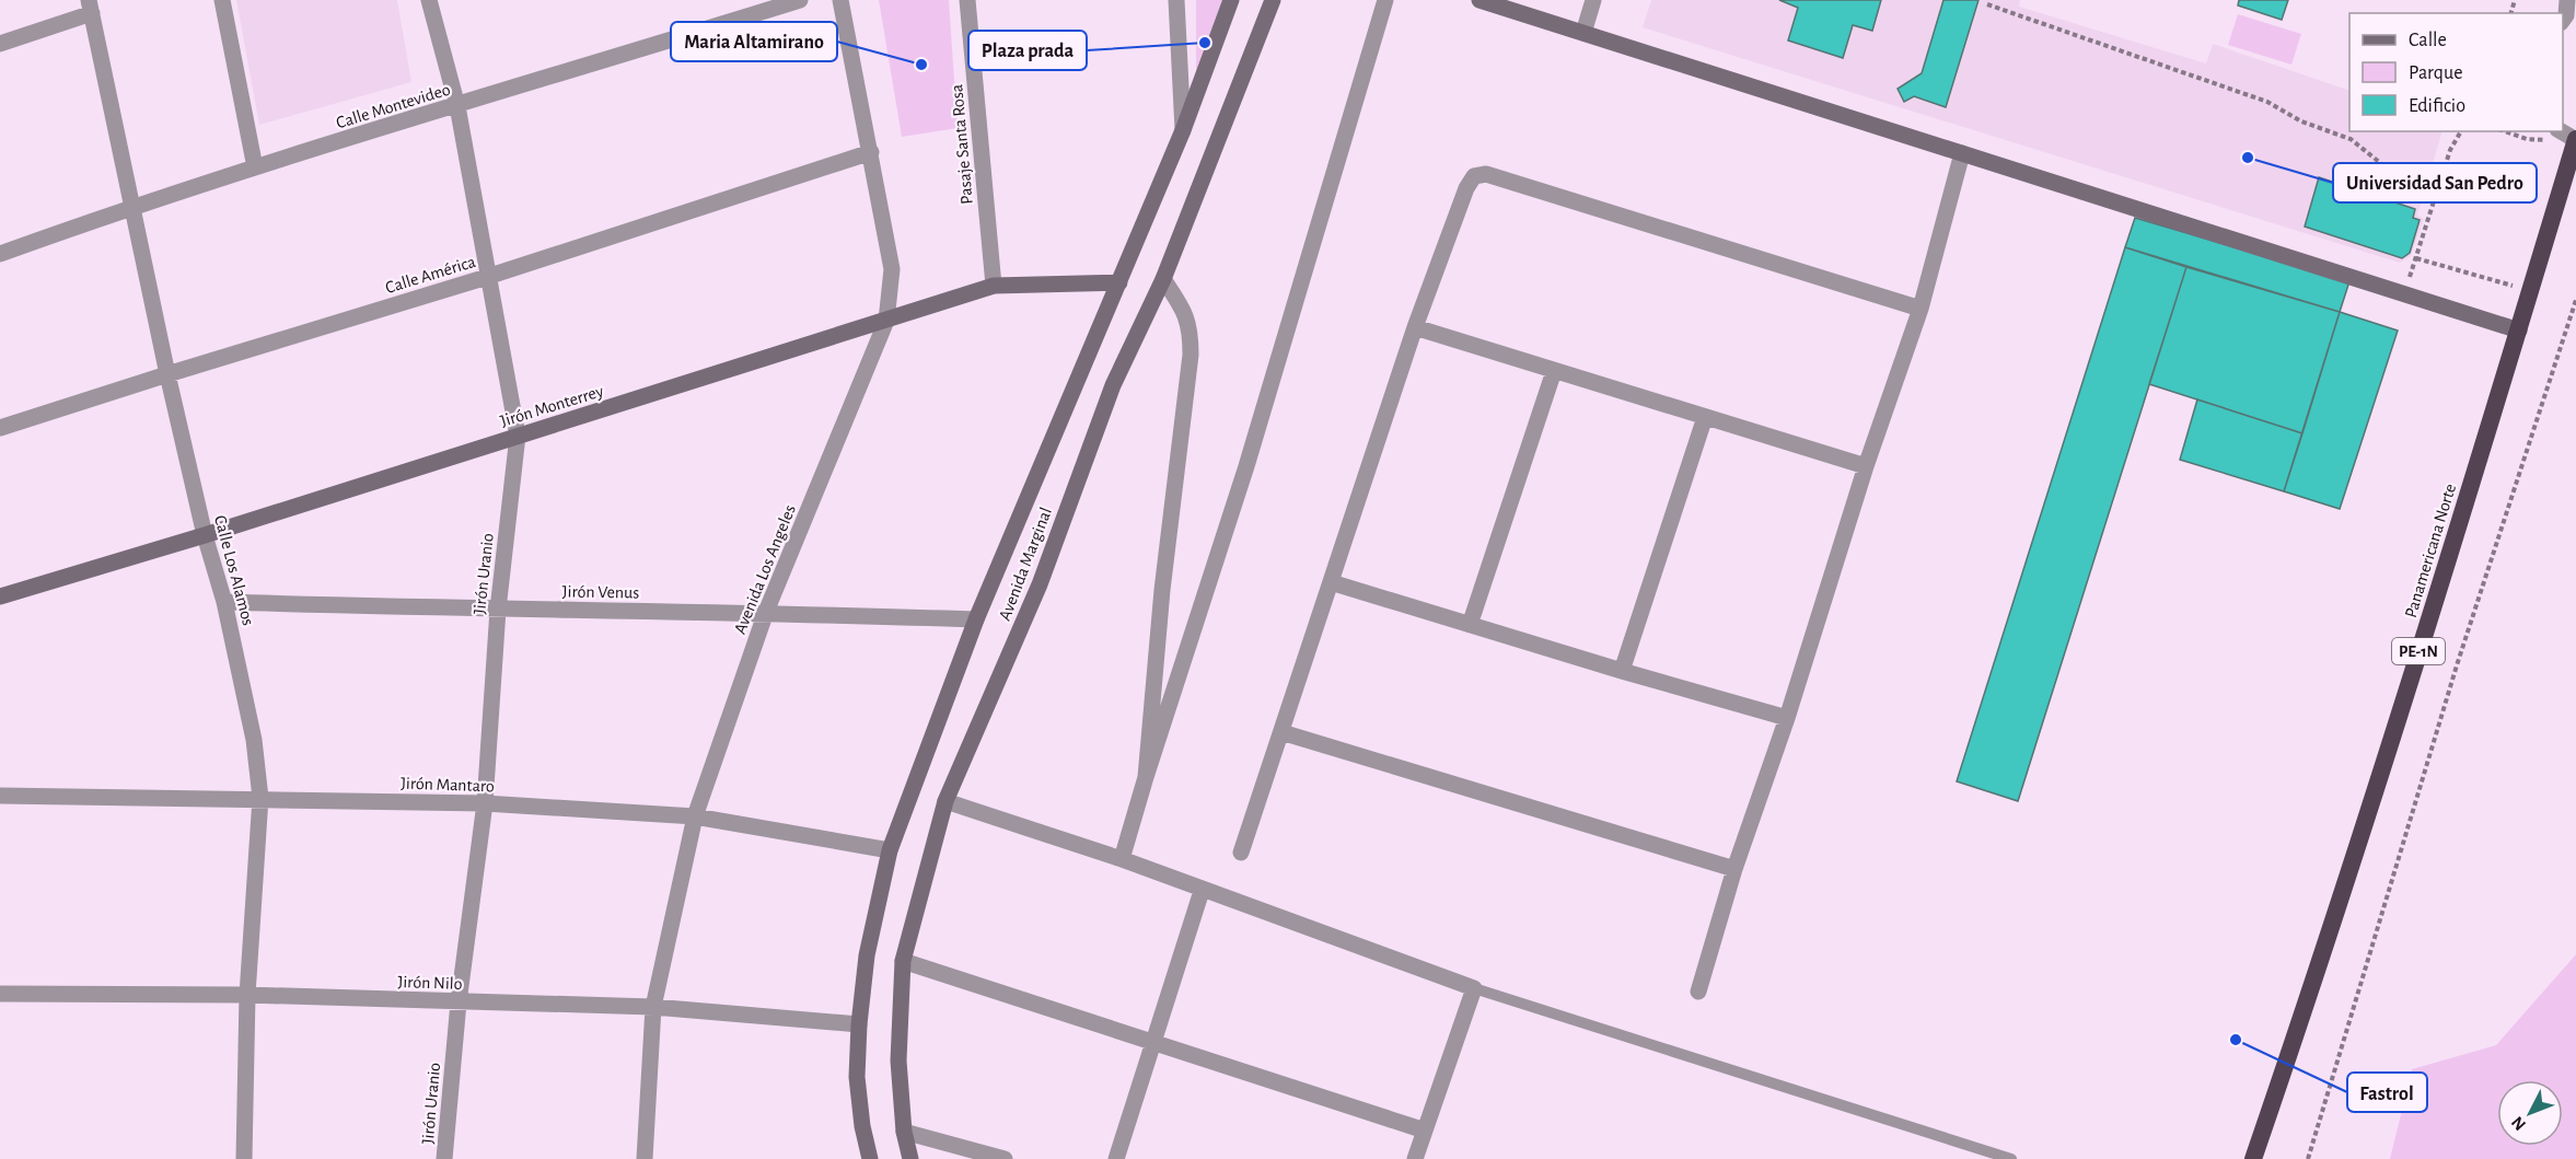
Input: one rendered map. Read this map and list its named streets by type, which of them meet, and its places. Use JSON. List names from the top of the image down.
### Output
{
  "streets": {
    "highway": ["Panamericana Norte", "PE-1N"],
    "main road": ["Jirón Monterrey", "Avenida Marginal"],
    "street": [
      "Calle Montevideo",
      "Pasaje Santa Rosa",
      "Calle América",
      "Avenida Los Angeles",
      "Calle Los Alamos",
      "Jirón Uranio",
      "Jirón Venus",
      "Jirón Mantaro",
      "Jirón Nilo"
    ]
  },
  "crossings": [
    ["Calle Montevideo", "Calle Los Alamos"],
    ["Calle Montevideo", "Jirón Uranio"],
    ["Pasaje Santa Rosa", "Jirón Monterrey"],
    ["Calle América", "Avenida Los Angeles"],
    ["Calle América", "Calle Los Alamos"],
    ["Calle América", "Jirón Uranio"],
    ["Jirón Monterrey", "Avenida Marginal"],
    ["Jirón Monterrey", "Avenida Los Angeles"],
    ["Jirón Monterrey", "Calle Los Alamos"],
    ["Jirón Monterrey", "Jirón Uranio"],
    ["Avenida Marginal", "Jirón Venus"],
    ["Avenida Marginal", "Jirón Mantaro"],
    ["Avenida Marginal", "Jirón Nilo"],
    ["Avenida Los Angeles", "Jirón Venus"],
    ["Avenida Los Angeles", "Jirón Mantaro"],
    ["Avenida Los Angeles", "Jirón Nilo"],
    ["Calle Los Alamos", "Jirón Venus"],
    ["Calle Los Alamos", "Jirón Mantaro"],
    ["Calle Los Alamos", "Jirón Nilo"],
    ["Jirón Uranio", "Jirón Venus"],
    ["Jirón Uranio", "Jirón Mantaro"],
    ["Jirón Uranio", "Jirón Nilo"]
  ],
  "places": [
    "Plaza prada",
    "Maria Altamirano",
    "Universidad San Pedro",
    "Fastrol"
  ],
  "legend": ["Calle", "Parque", "Edificio"],
  "north": "bottom left"
}
